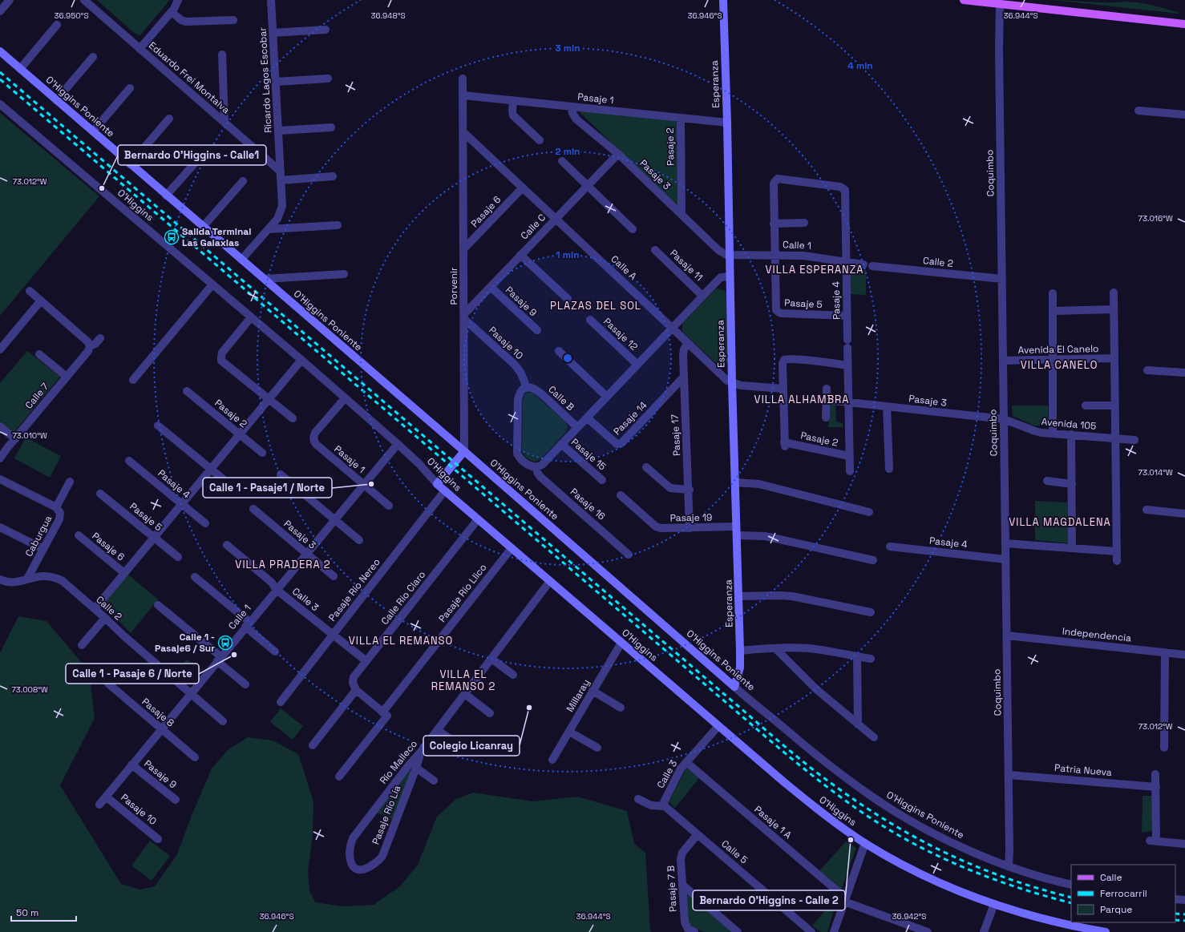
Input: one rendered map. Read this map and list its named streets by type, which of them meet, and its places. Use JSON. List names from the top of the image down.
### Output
{
  "streets": {
    "street": [
      "Eduardo Frei Montalva",
      "Ricardo Lagos Escobar",
      "Esperanza",
      "Pasaje 1",
      "O'Higgins Poniente",
      "Pasaje 2",
      "Coquimbo",
      "Pasaje 3",
      "O'Higgins",
      "Pasaje 6",
      "Calle C",
      "Calle 1",
      "Calle 2",
      "Pasaje 11",
      "Calle A",
      "Porvenir",
      "Pasaje 4",
      "Pasaje 9",
      "Pasaje 5",
      "Pasaje 12",
      "Pasaje 10",
      "Avenida El Canelo",
      "Calle 7",
      "Calle B",
      "Pasaje 14",
      "Avenida 105",
      "Pasaje 17",
      "Pasaje 15",
      "Pasaje 16",
      "Pasaje 19",
      "Caburgua",
      "Pasaje Río Nereo",
      "Pasaje Río Llico",
      "Calle Río Claro",
      "Calle 3",
      "Independencia",
      "Millaray",
      "Pasaje 8",
      "Río Malleco",
      "Patria Nueva",
      "Pasaje Río Lía",
      "Pasaje 1 A",
      "Calle 5",
      "Pasaje 7 B"
    ]
  },
  "crossings": [
    ["Eduardo Frei Montalva", "Ricardo Lagos Escobar"],
    ["Ricardo Lagos Escobar", "O'Higgins Poniente"],
    ["Esperanza", "Pasaje 1"],
    ["Esperanza", "O'Higgins Poniente"],
    ["Esperanza", "Pasaje 3"],
    ["Esperanza", "Calle 1"],
    ["Esperanza", "Calle A"],
    ["Esperanza", "Pasaje 19"],
    ["Pasaje 1", "Pasaje 2"],
    ["Pasaje 1", "Pasaje 3"],
    ["Pasaje 1", "O'Higgins"],
    ["Pasaje 1", "Calle 1"],
    ["Pasaje 1", "Porvenir"],
    ["O'Higgins Poniente", "Coquimbo"],
    ["O'Higgins Poniente", "Porvenir"],
    ["Pasaje 2", "Pasaje 3"],
    ["Pasaje 2", "Calle A"],
    ["Coquimbo", "Pasaje 3"],
    ["Coquimbo", "Calle 2"],
    ["Coquimbo", "Pasaje 4"],
    ["Coquimbo", "Avenida El Canelo"],
    ["Coquimbo", "Avenida 105"],
    ["Coquimbo", "Independencia"],
    ["Coquimbo", "Patria Nueva"],
    ["Pasaje 3", "Calle C"],
    ["Pasaje 3", "Calle 1"],
    ["Pasaje 3", "Avenida 105"],
    ["O'Higgins", "Calle 1"],
    ["O'Higgins", "Pasaje Río Nereo"],
    ["O'Higgins", "Pasaje Río Llico"],
    ["O'Higgins", "Calle Río Claro"],
    ["O'Higgins", "Calle 3"],
    ["O'Higgins", "Millaray"],
    ["O'Higgins", "Río Malleco"],
    ["Pasaje 6", "Calle A"],
    ["Pasaje 6", "Porvenir"],
    ["Calle C", "Calle A"],
    ["Calle C", "Porvenir"],
    ["Calle C", "Pasaje 9"],
    ["Calle C", "Pasaje 10"],
    ["Calle 1", "Calle 2"],
    ["Calle 1", "Pasaje 4"],
    ["Calle 1", "Pasaje 9"],
    ["Calle 1", "Pasaje 5"],
    ["Calle 1", "Pasaje 10"],
    ["Calle 1", "Calle 3"],
    ["Calle 1", "Pasaje 8"],
    ["Calle 2", "Caburgua"],
    ["Calle A", "Porvenir"],
    ["Calle A", "Pasaje 17"],
    ["Porvenir", "Pasaje 10"],
    ["Pasaje 4", "Pasaje 5"],
    ["Pasaje 10", "Calle B"],
    ["Pasaje 14", "Pasaje 17"],
    ["Pasaje 17", "Pasaje 19"],
    ["Pasaje Río Nereo", "Calle 3"],
    ["Calle Río Claro", "Calle 3"],
    ["Calle 3", "Pasaje 1 A"],
    ["Calle 3", "Calle 5"],
    ["Río Malleco", "Pasaje Río Lía"],
    ["Calle 5", "Pasaje 7 B"]
  ],
  "districts": [
    "VILLA ESPERANZA",
    "PLAZAS DEL SOL",
    "VILLA CANELO",
    "VILLA ALHAMBRA",
    "VILLA MAGDALENA",
    "VILLA PRADERA 2",
    "VILLA EL REMANSO",
    "VILLA EL REMANSO 2"
  ],
  "places": {
    "other": [
      "Bernardo O'Higgins - Calle1",
      "Calle 1 - Pasaje1 / Norte",
      "Calle 1 - Pasaje 6 / Norte",
      "Colegio Licanray",
      "Bernardo O'Higgins - Calle 2"
    ],
    "bus stop": ["Salida Terminal Las Galaxias", "Calle 1 - Pasaje6 / Sur"]
  },
  "legend": ["Calle", "Ferrocarril", "Parque"],
  "scale_bar": "50 m",
  "coordinates": [
    "36.950°S",
    "36.948°S",
    "36.946°S",
    "36.944°S",
    "73.012°W",
    "73.016°W",
    "73.010°W",
    "73.014°W",
    "73.008°W",
    "36.942°S"
  ],
  "rings": [
    "3 min",
    "4 min",
    "2 min",
    "1 min"
  ]
}
